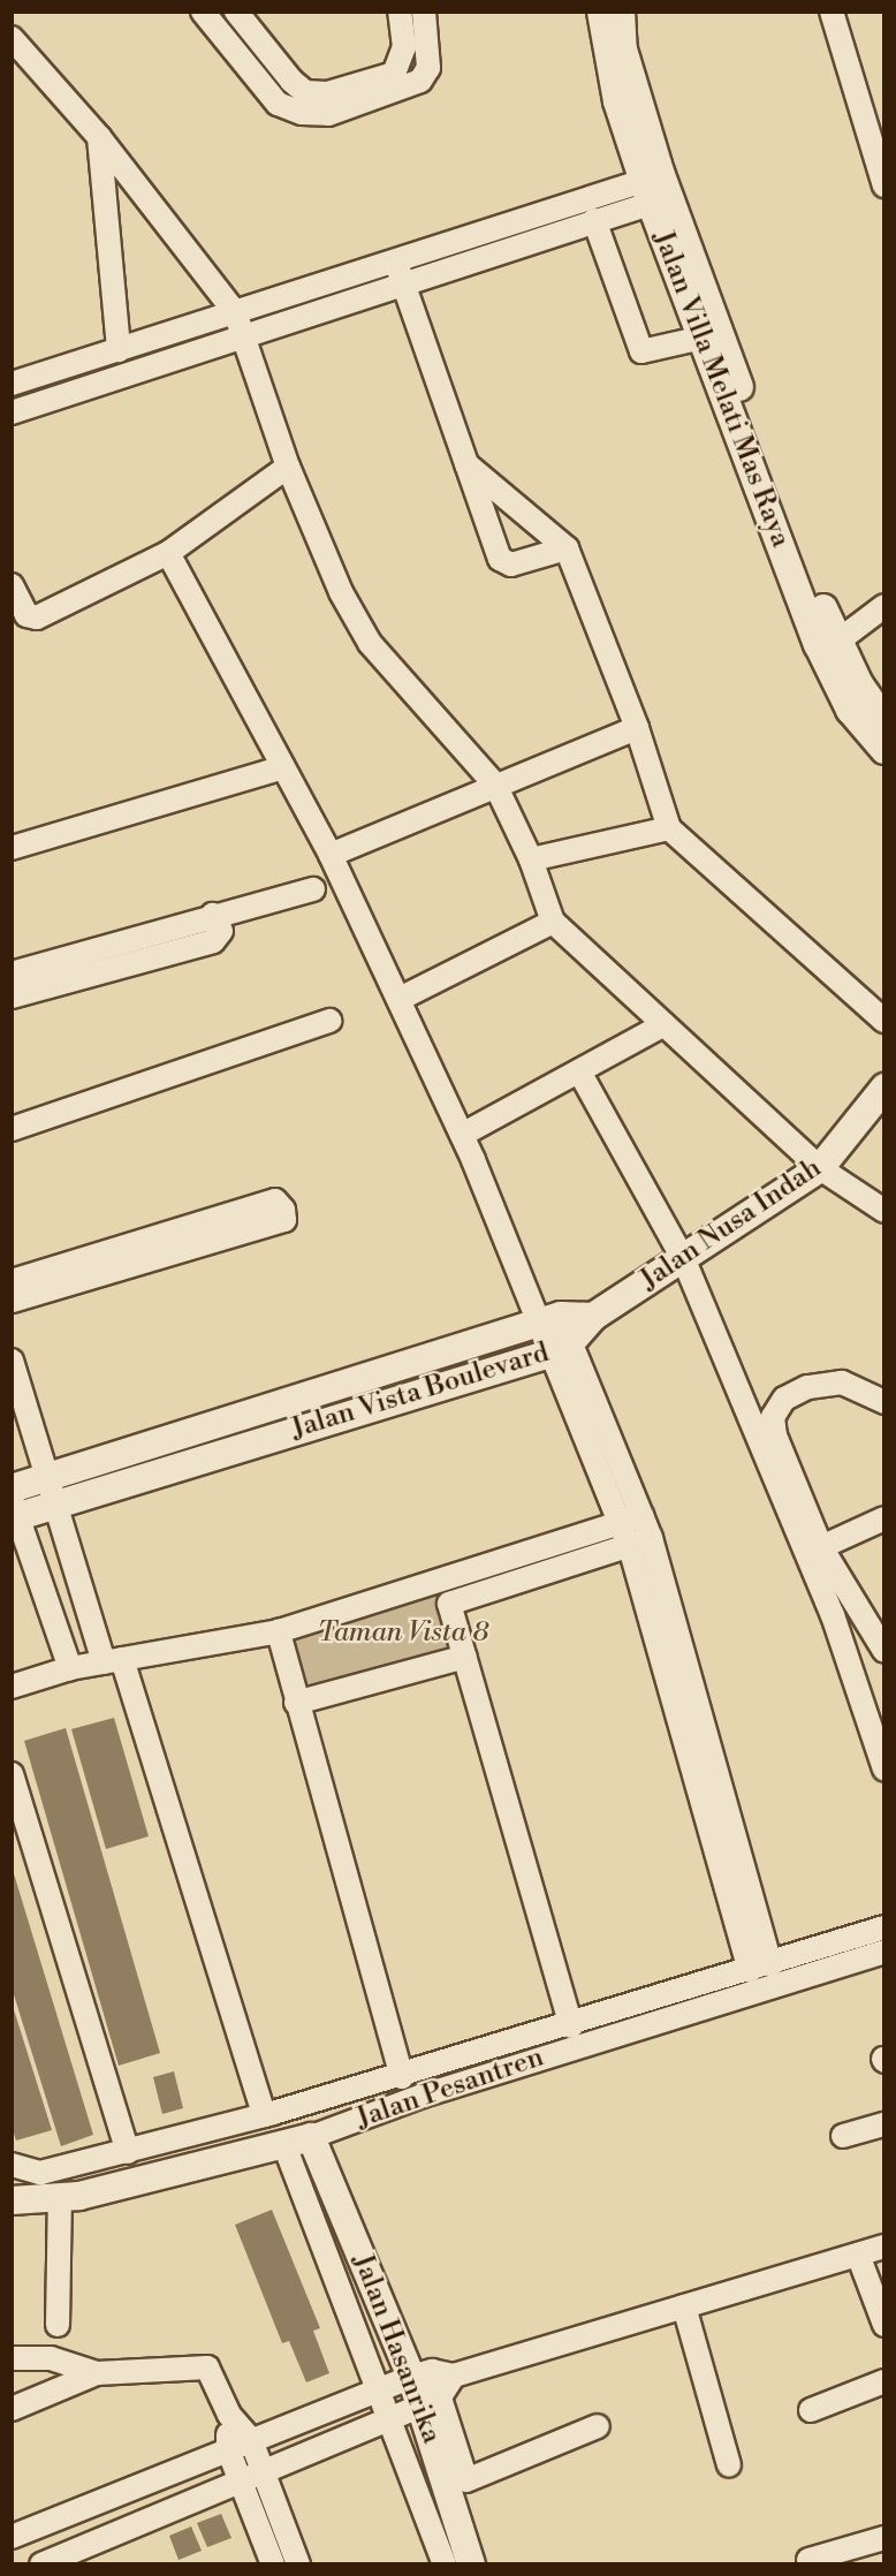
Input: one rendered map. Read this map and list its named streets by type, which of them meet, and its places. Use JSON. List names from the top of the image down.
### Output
{
  "streets": {
    "street": [
      "Jalan Villa Melati Mas Raya",
      "Jalan Nusa Indah",
      "Jalan Vista Boulevard",
      "Jalan Pesantren",
      "Jalan Hasanrika"
    ]
  },
  "crossings": [
    ["Jalan Nusa Indah", "Jalan Vista Boulevard"],
    ["Jalan Pesantren", "Jalan Hasanrika"]
  ],
  "parks": ["Taman Vista 8"]
}
